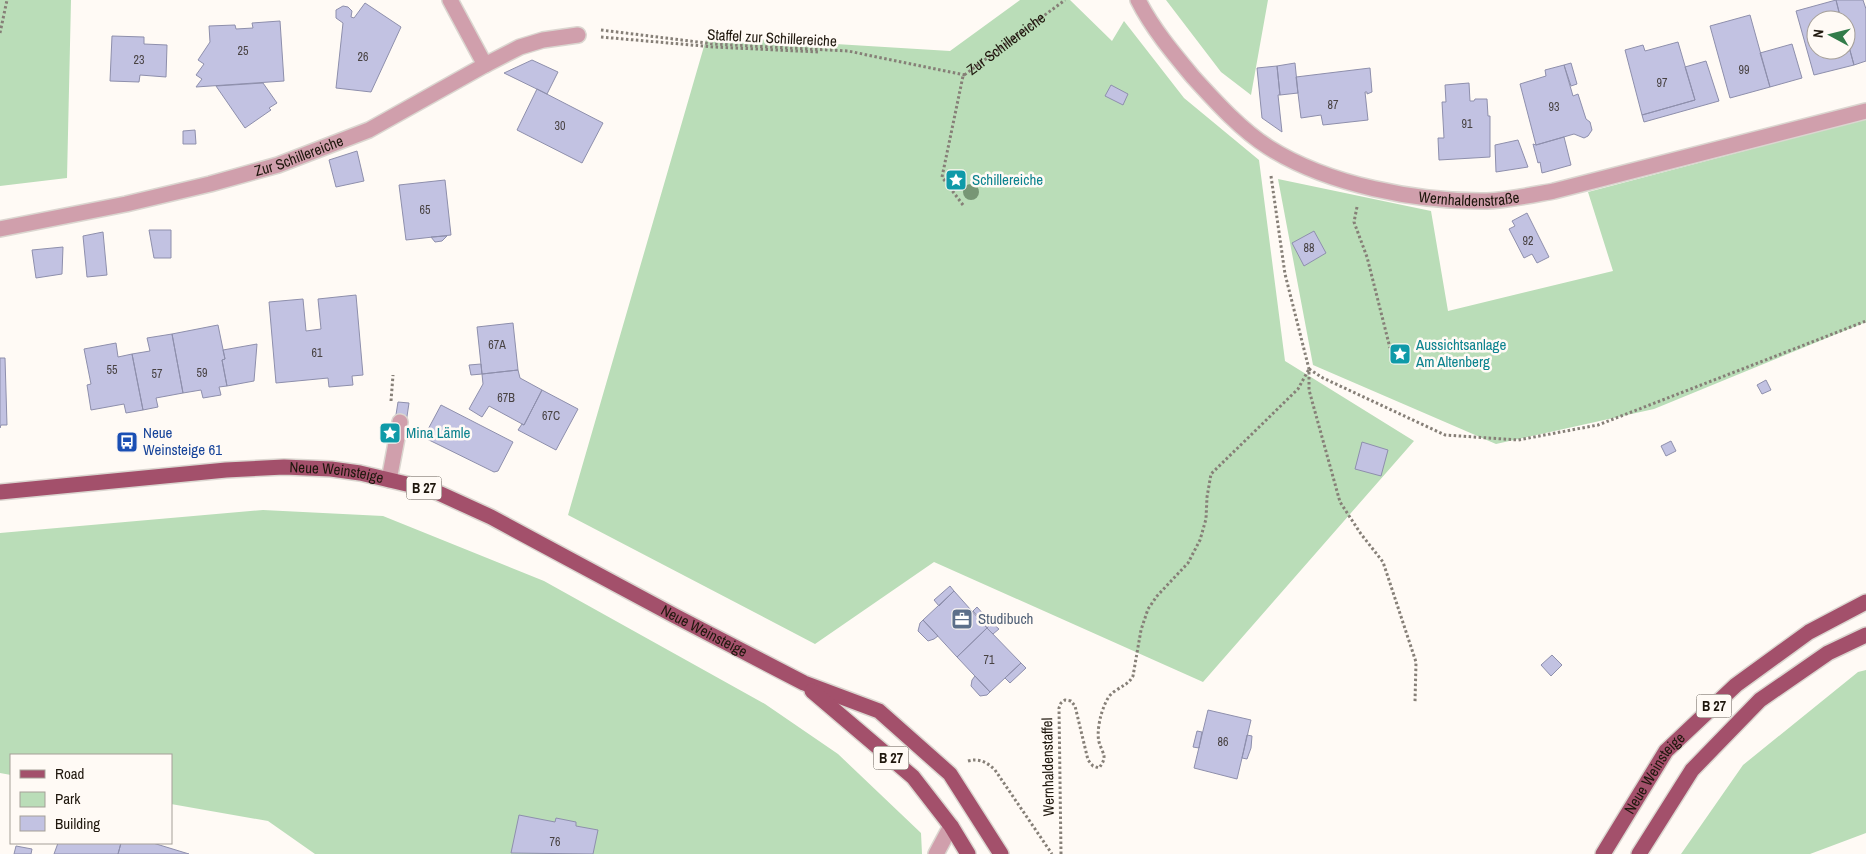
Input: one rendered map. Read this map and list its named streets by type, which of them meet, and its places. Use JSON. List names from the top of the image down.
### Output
{
  "streets": {
    "main road": ["Neue Weinsteige", "B 27"],
    "street": ["Zur Schillereiche", "Wernhaldenstraße"],
    "path": ["Staffel zur Schillereiche", "Wernhaldenstaffel"]
  },
  "crossings": [
    ["Staffel zur Schillereiche", "Zur Schillereiche"],
    ["Neue Weinsteige", "Wernhaldenstaffel"]
  ],
  "places": {
    "place": ["Schillereiche", "Aussichtsanlage Am Altenberg", "Mina Lämle"],
    "bus stop": ["Neue Weinsteige 61"],
    "office": ["Studibuch"]
  },
  "house_numbers": [
    "25",
    "26",
    "23",
    "99",
    "97",
    "87",
    "93",
    "91",
    "30",
    "65",
    "92",
    "88",
    "67A",
    "61",
    "55",
    "59",
    "57",
    "67B",
    "67C",
    "71",
    "86",
    "76"
  ],
  "legend": ["Road", "Park", "Building"],
  "north": "left"
}
